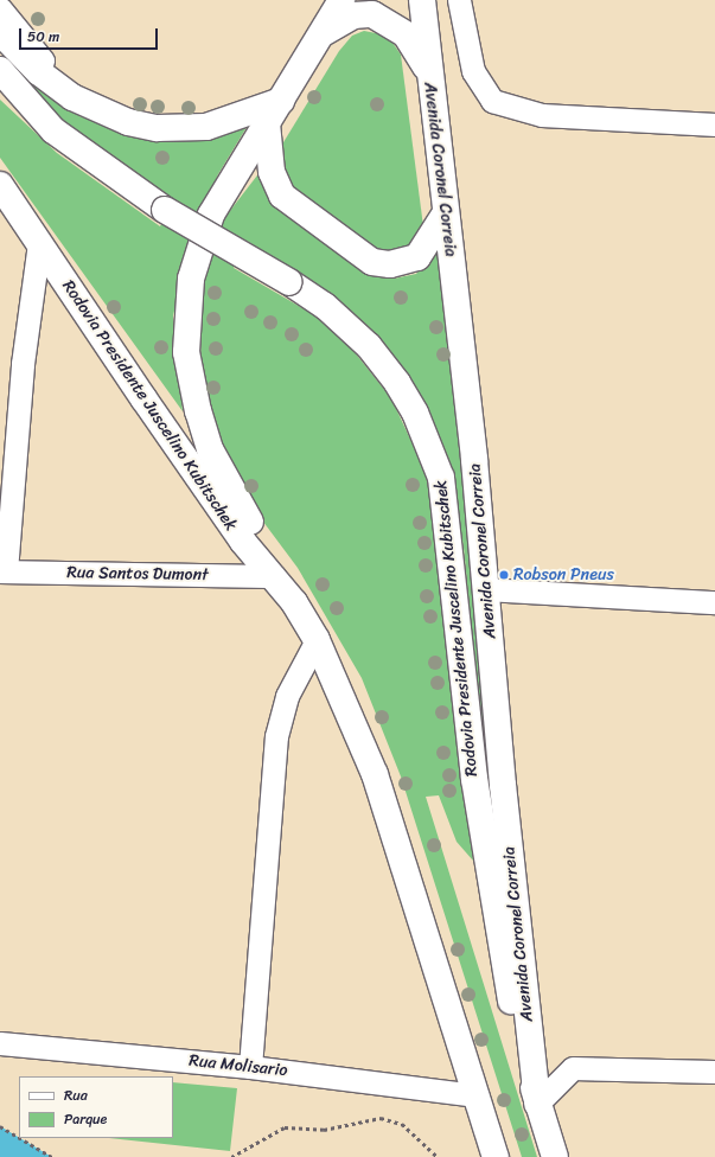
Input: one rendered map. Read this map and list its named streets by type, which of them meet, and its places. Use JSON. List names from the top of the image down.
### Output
{
  "streets": {
    "highway": ["Avenida Coronel Correia", "Rodovia Presidente Juscelino Kubitschek"],
    "street": ["Rua Santos Dumont", "Rua Molisario"]
  },
  "crossings": [
    ["Avenida Coronel Correia", "Rodovia Presidente Juscelino Kubitschek"],
    ["Rodovia Presidente Juscelino Kubitschek", "Rua Santos Dumont"],
    ["Rodovia Presidente Juscelino Kubitschek", "Rua Molisario"]
  ],
  "places": ["Robson Pneus"],
  "legend": ["Rua", "Parque"],
  "scale_bar": "50 m"
}
